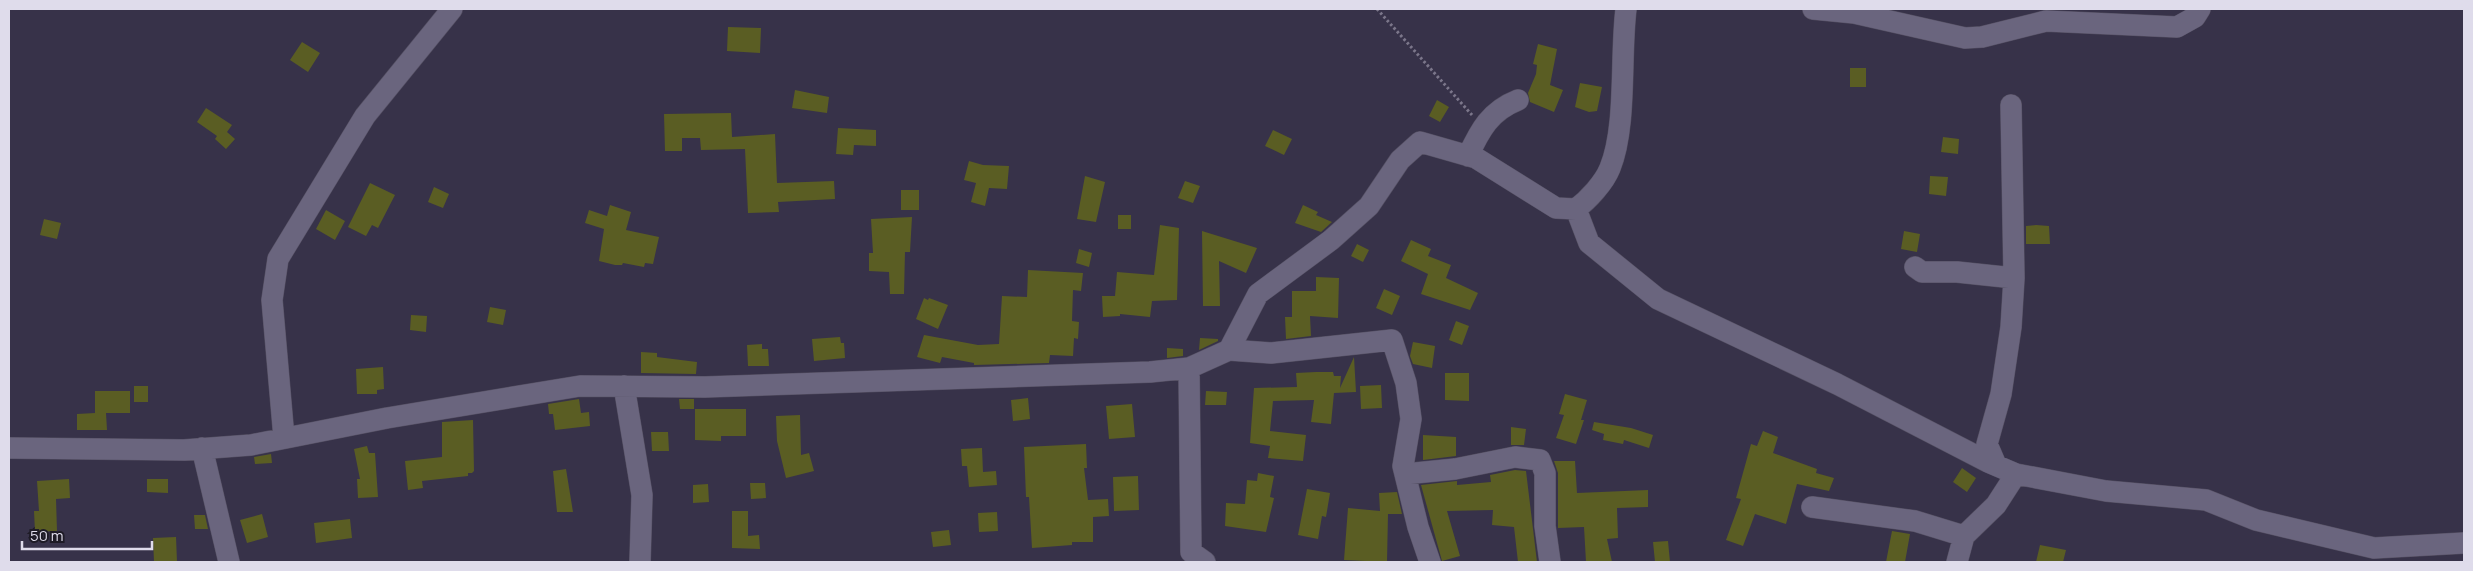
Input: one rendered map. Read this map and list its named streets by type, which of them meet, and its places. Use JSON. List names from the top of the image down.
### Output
{
  "scale_bar": "50 m"
}
